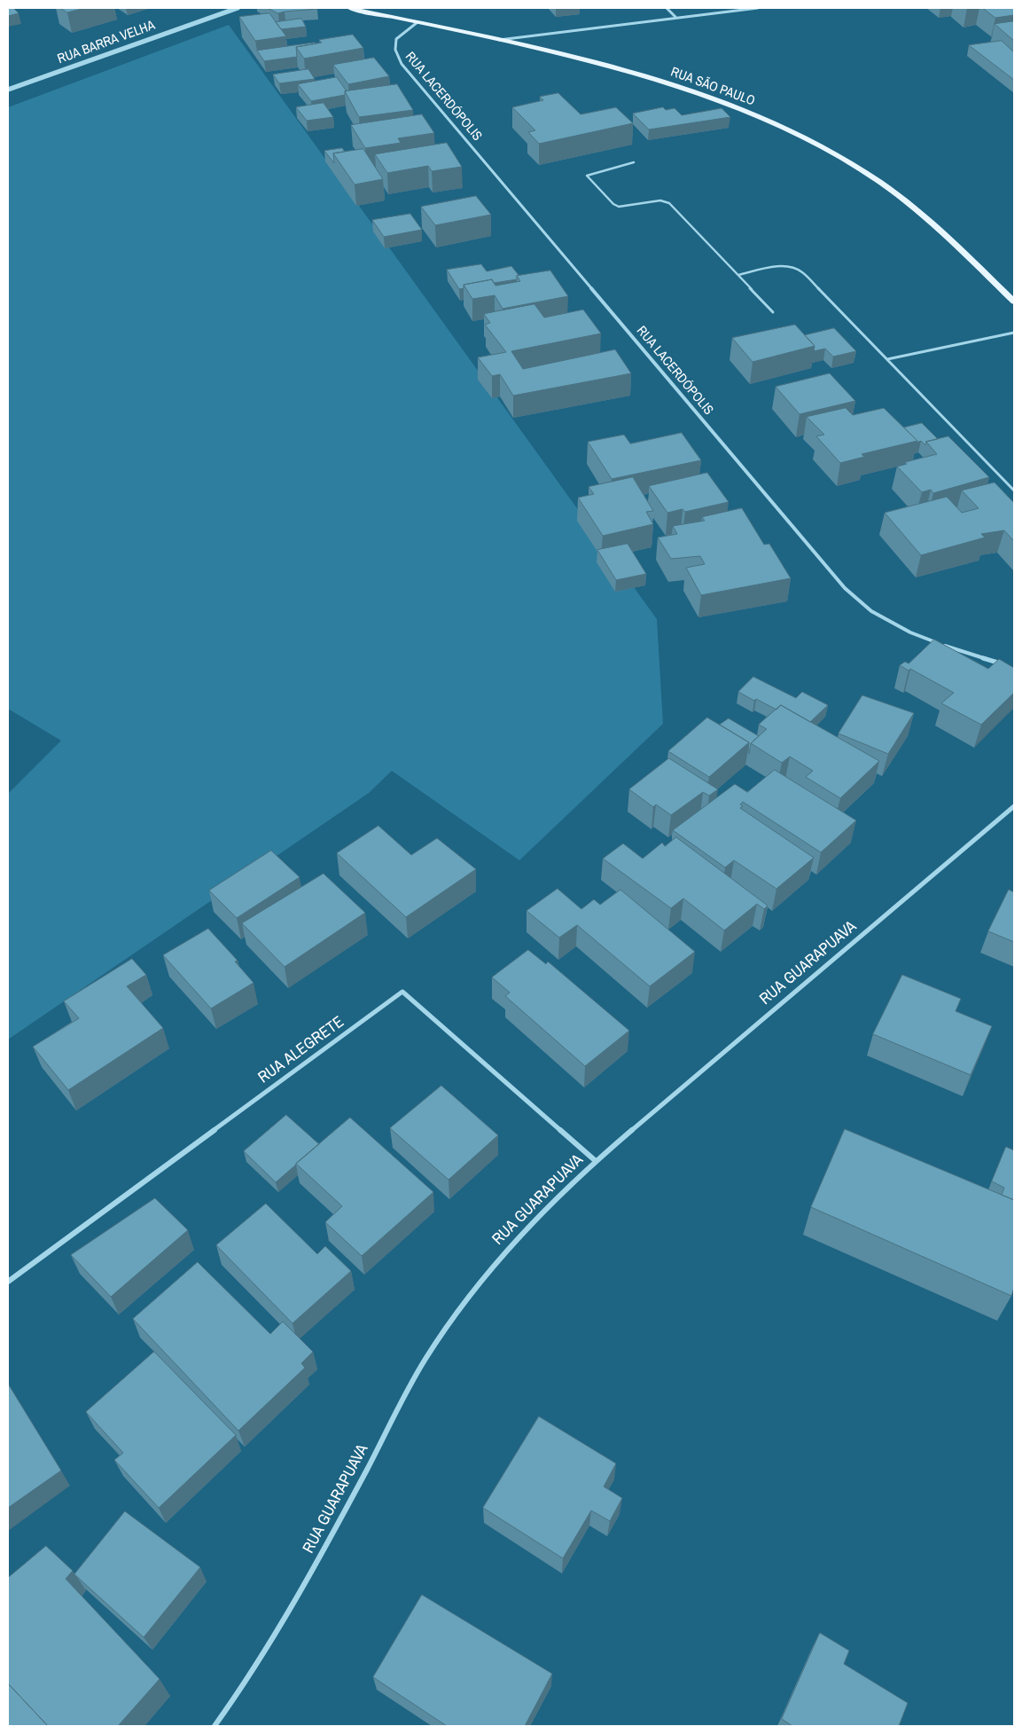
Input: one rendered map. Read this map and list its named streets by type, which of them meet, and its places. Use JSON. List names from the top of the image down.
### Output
{
  "streets": {
    "main road": ["RUA SÃO PAULO"],
    "street": [
      "RUA BARRA VELHA",
      "RUA LACERDÓPOLIS",
      "RUA GUARAPUAVA",
      "RUA ALEGRETE"
    ]
  },
  "crossings": [
    ["RUA SÃO PAULO", "RUA LACERDÓPOLIS"],
    ["RUA GUARAPUAVA", "RUA ALEGRETE"]
  ]
}
